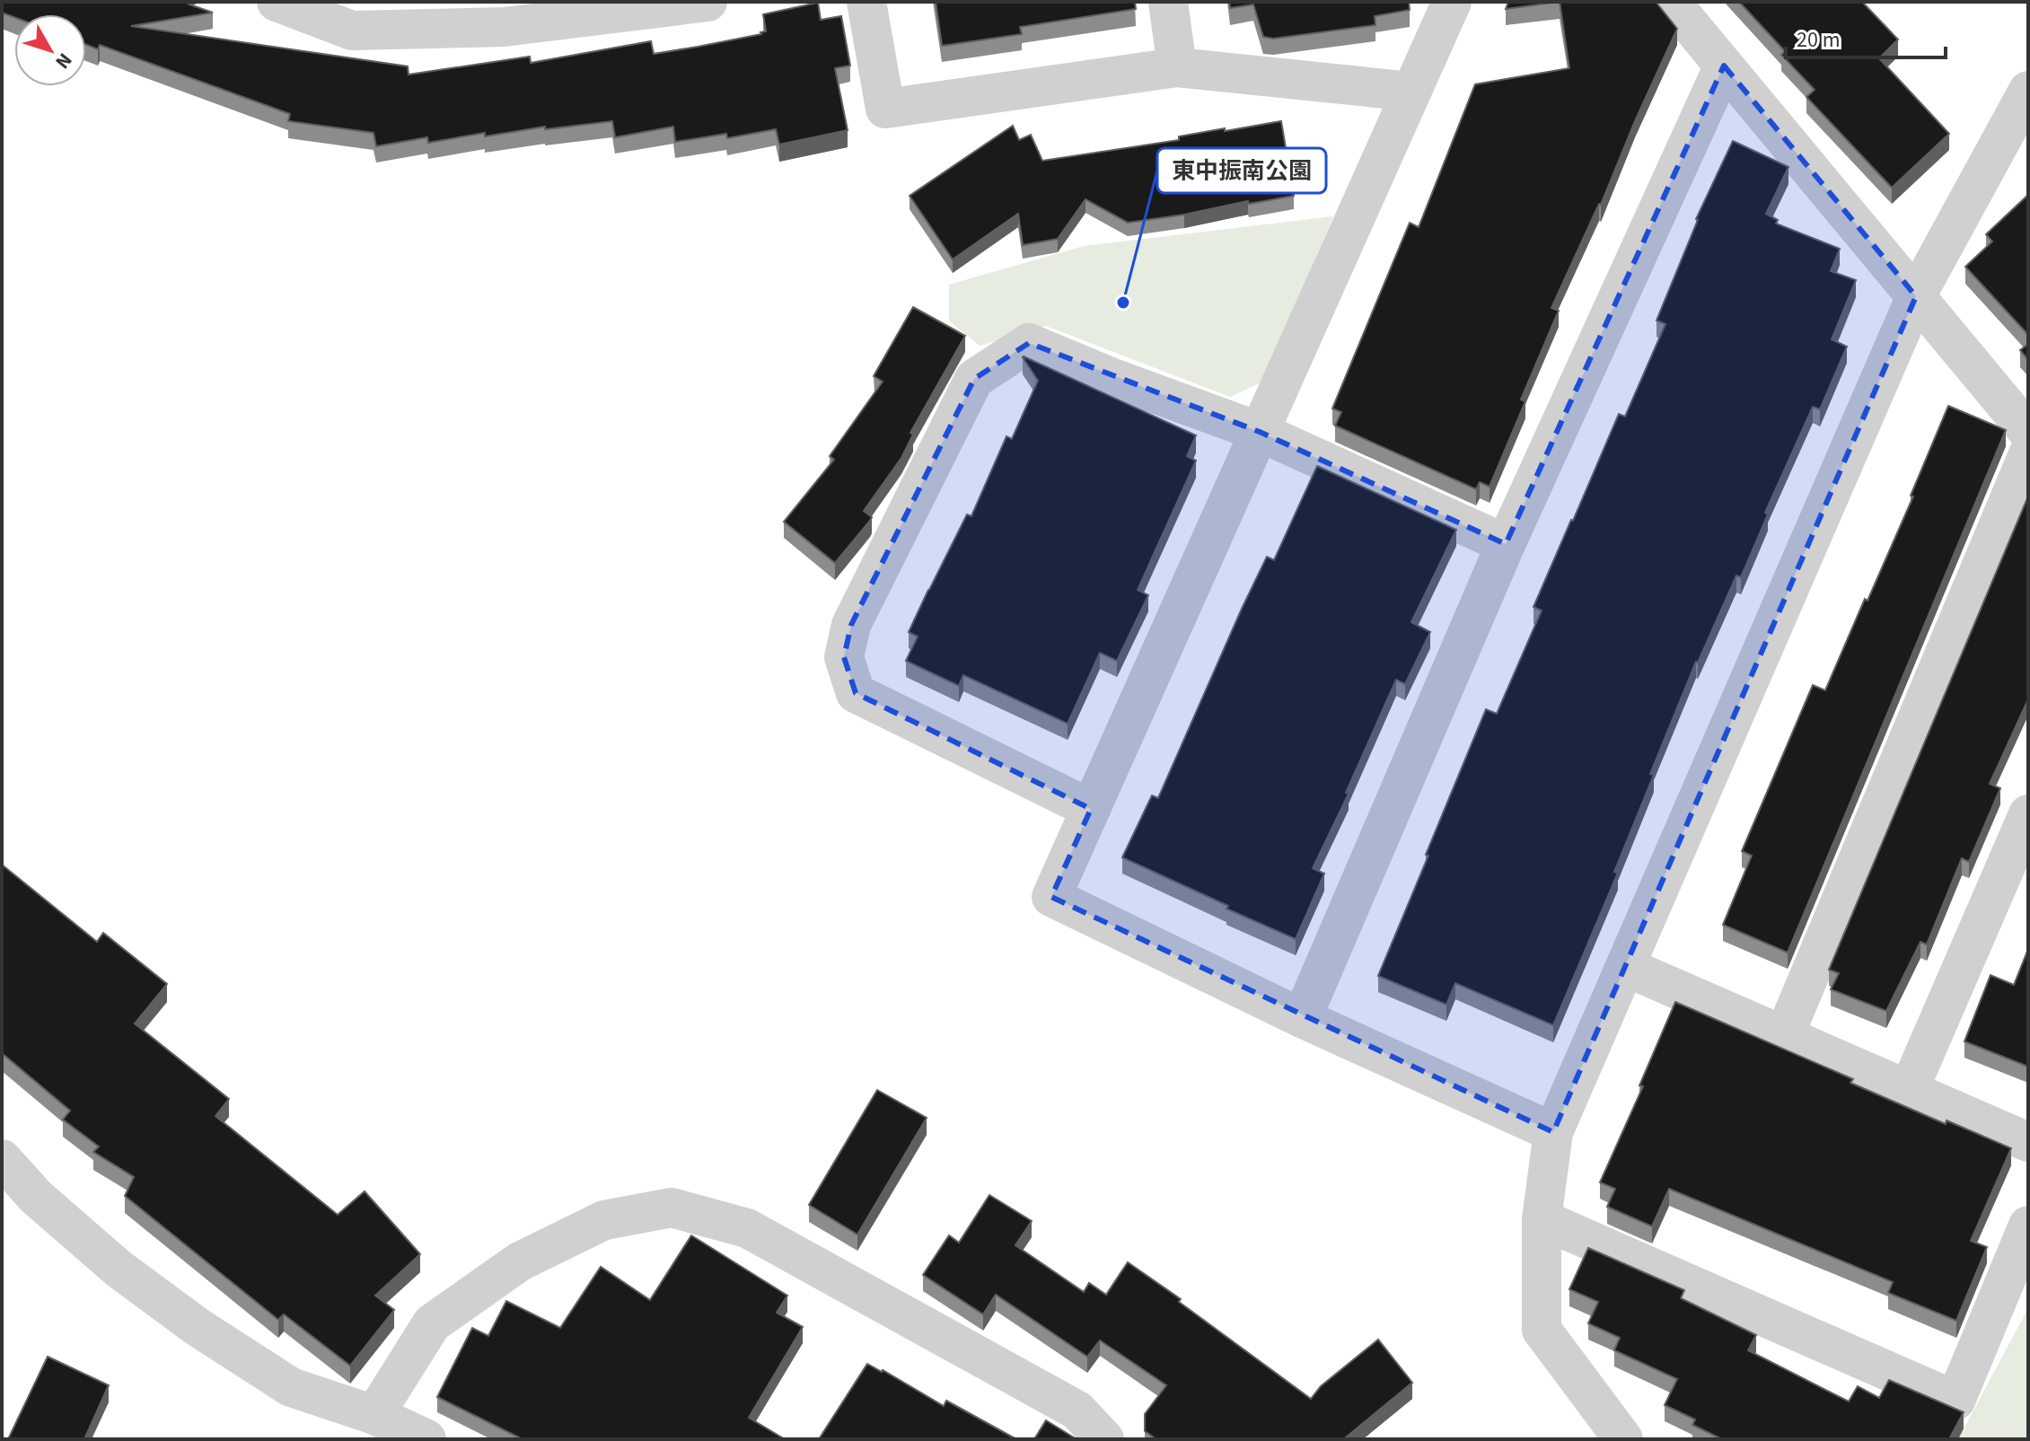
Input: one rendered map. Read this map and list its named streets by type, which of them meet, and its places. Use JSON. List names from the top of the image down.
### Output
{
  "places": ["東中振南公園"],
  "scale_bar": "20 m",
  "north": "bottom right"
}
